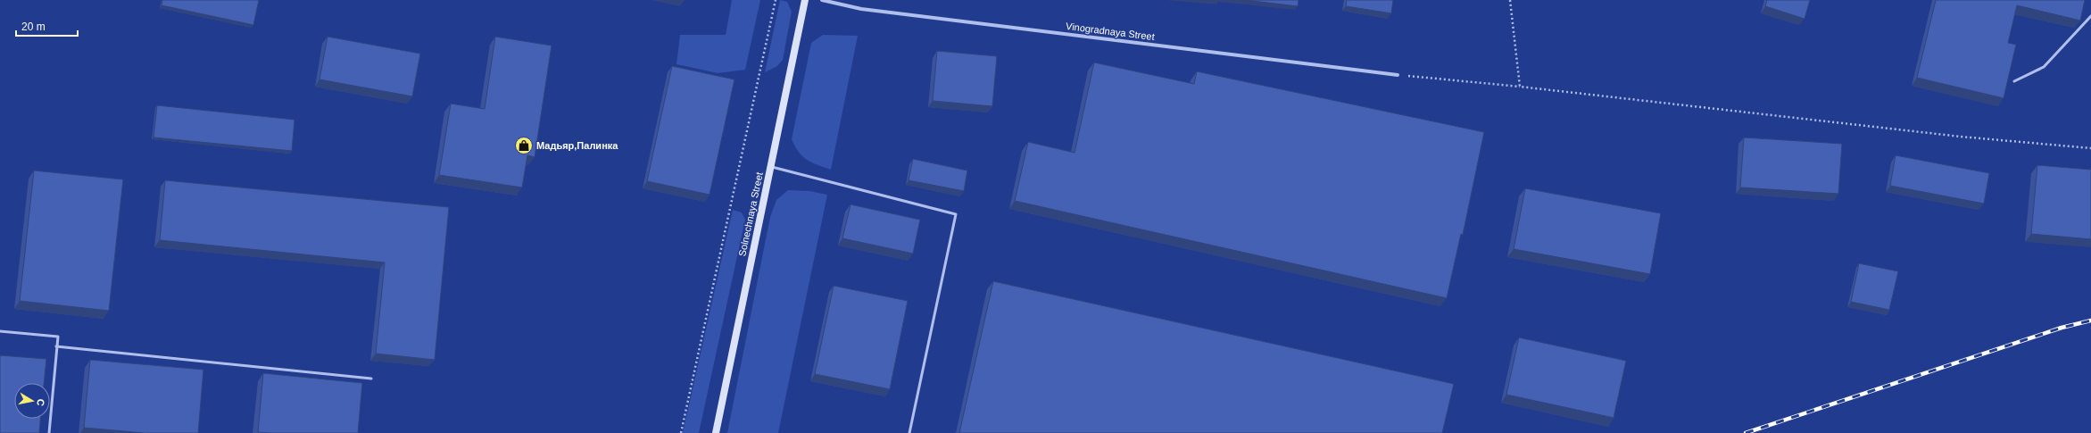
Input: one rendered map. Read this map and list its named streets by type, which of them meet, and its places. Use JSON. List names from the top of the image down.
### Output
{
  "streets": {
    "main road": ["Solnechnaya Street"],
    "street": ["Vinogradnaya Street"]
  },
  "places": {
    "shop": ["Мадьяр,Палинка"]
  },
  "scale_bar": "20 m",
  "north": "right"
}
